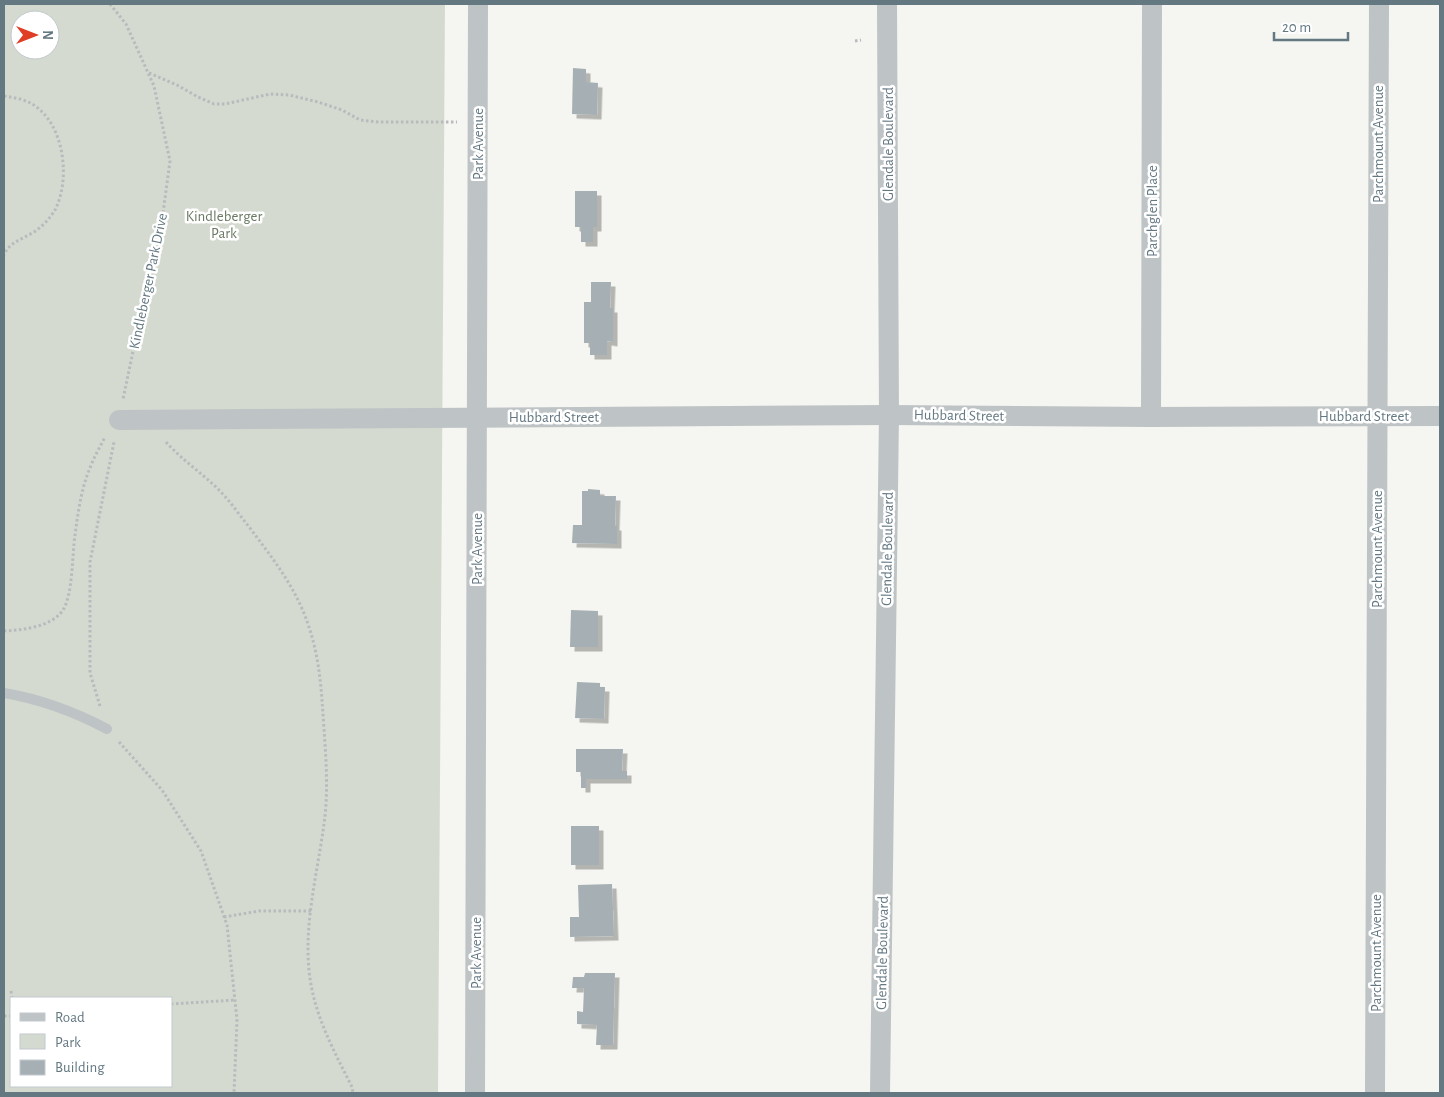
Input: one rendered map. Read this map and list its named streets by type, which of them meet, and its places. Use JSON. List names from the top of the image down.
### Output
{
  "streets": {
    "street": [
      "Park Avenue",
      "Glendale Boulevard",
      "Parchmount Avenue",
      "Parchglen Place",
      "Hubbard Street"
    ],
    "path": ["Kindleberger Park Drive"]
  },
  "crossings": [
    ["Park Avenue", "Hubbard Street"],
    ["Glendale Boulevard", "Hubbard Street"],
    ["Parchmount Avenue", "Hubbard Street"],
    ["Parchglen Place", "Hubbard Street"]
  ],
  "parks": ["Kindleberger Park"],
  "legend": ["Road", "Park", "Building"],
  "scale_bar": "20 m",
  "north": "right"
}
